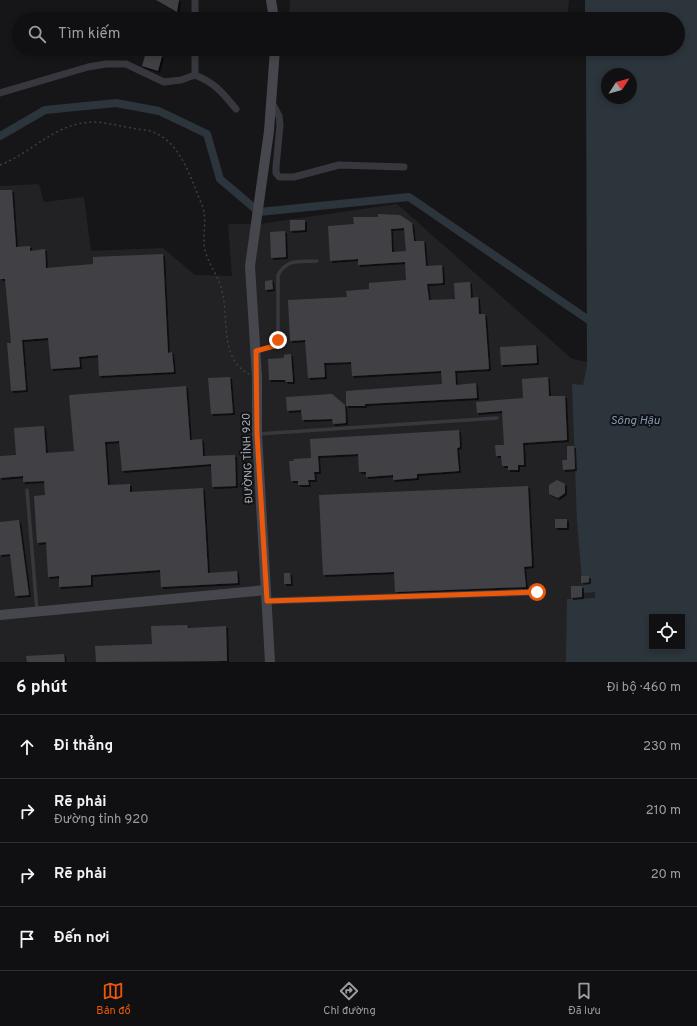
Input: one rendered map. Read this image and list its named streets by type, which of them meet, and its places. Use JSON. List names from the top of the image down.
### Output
{
  "streets": {
    "main road": ["ĐƯỜNG TỈNH 920"]
  },
  "water": ["Sông Hậu"],
  "north": "top right",
  "page": {
    "search": "Tìm kiếm",
    "heading": ["6 phút", "Đi bộ · 460 m"],
    "list": [
      ["Đi thẳng", "230 m"],
      ["Rẽ phải", "Đường tỉnh 920", "210 m"],
      ["Rẽ phải", "20 m"],
      "Đến nơi"
    ],
    "nav": ["Bản đồ", "Chỉ đường", "Đã lưu"]
  }
}
